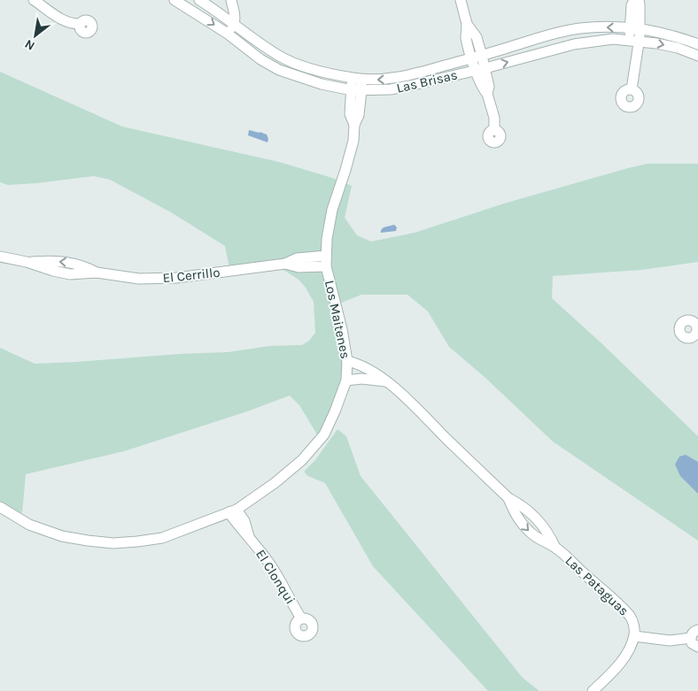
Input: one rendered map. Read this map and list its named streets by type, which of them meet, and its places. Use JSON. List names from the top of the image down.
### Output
{
  "streets": {
    "street": [
      "Las Brisas",
      "El Cerrillo",
      "Los Maitenes",
      "El Clonqui",
      "Las Pataguas"
    ]
  },
  "crossings": [
    ["Las Brisas", "Los Maitenes"],
    ["El Cerrillo", "Los Maitenes"],
    ["Los Maitenes", "El Clonqui"],
    ["Los Maitenes", "Las Pataguas"]
  ],
  "north": "bottom left"
}
